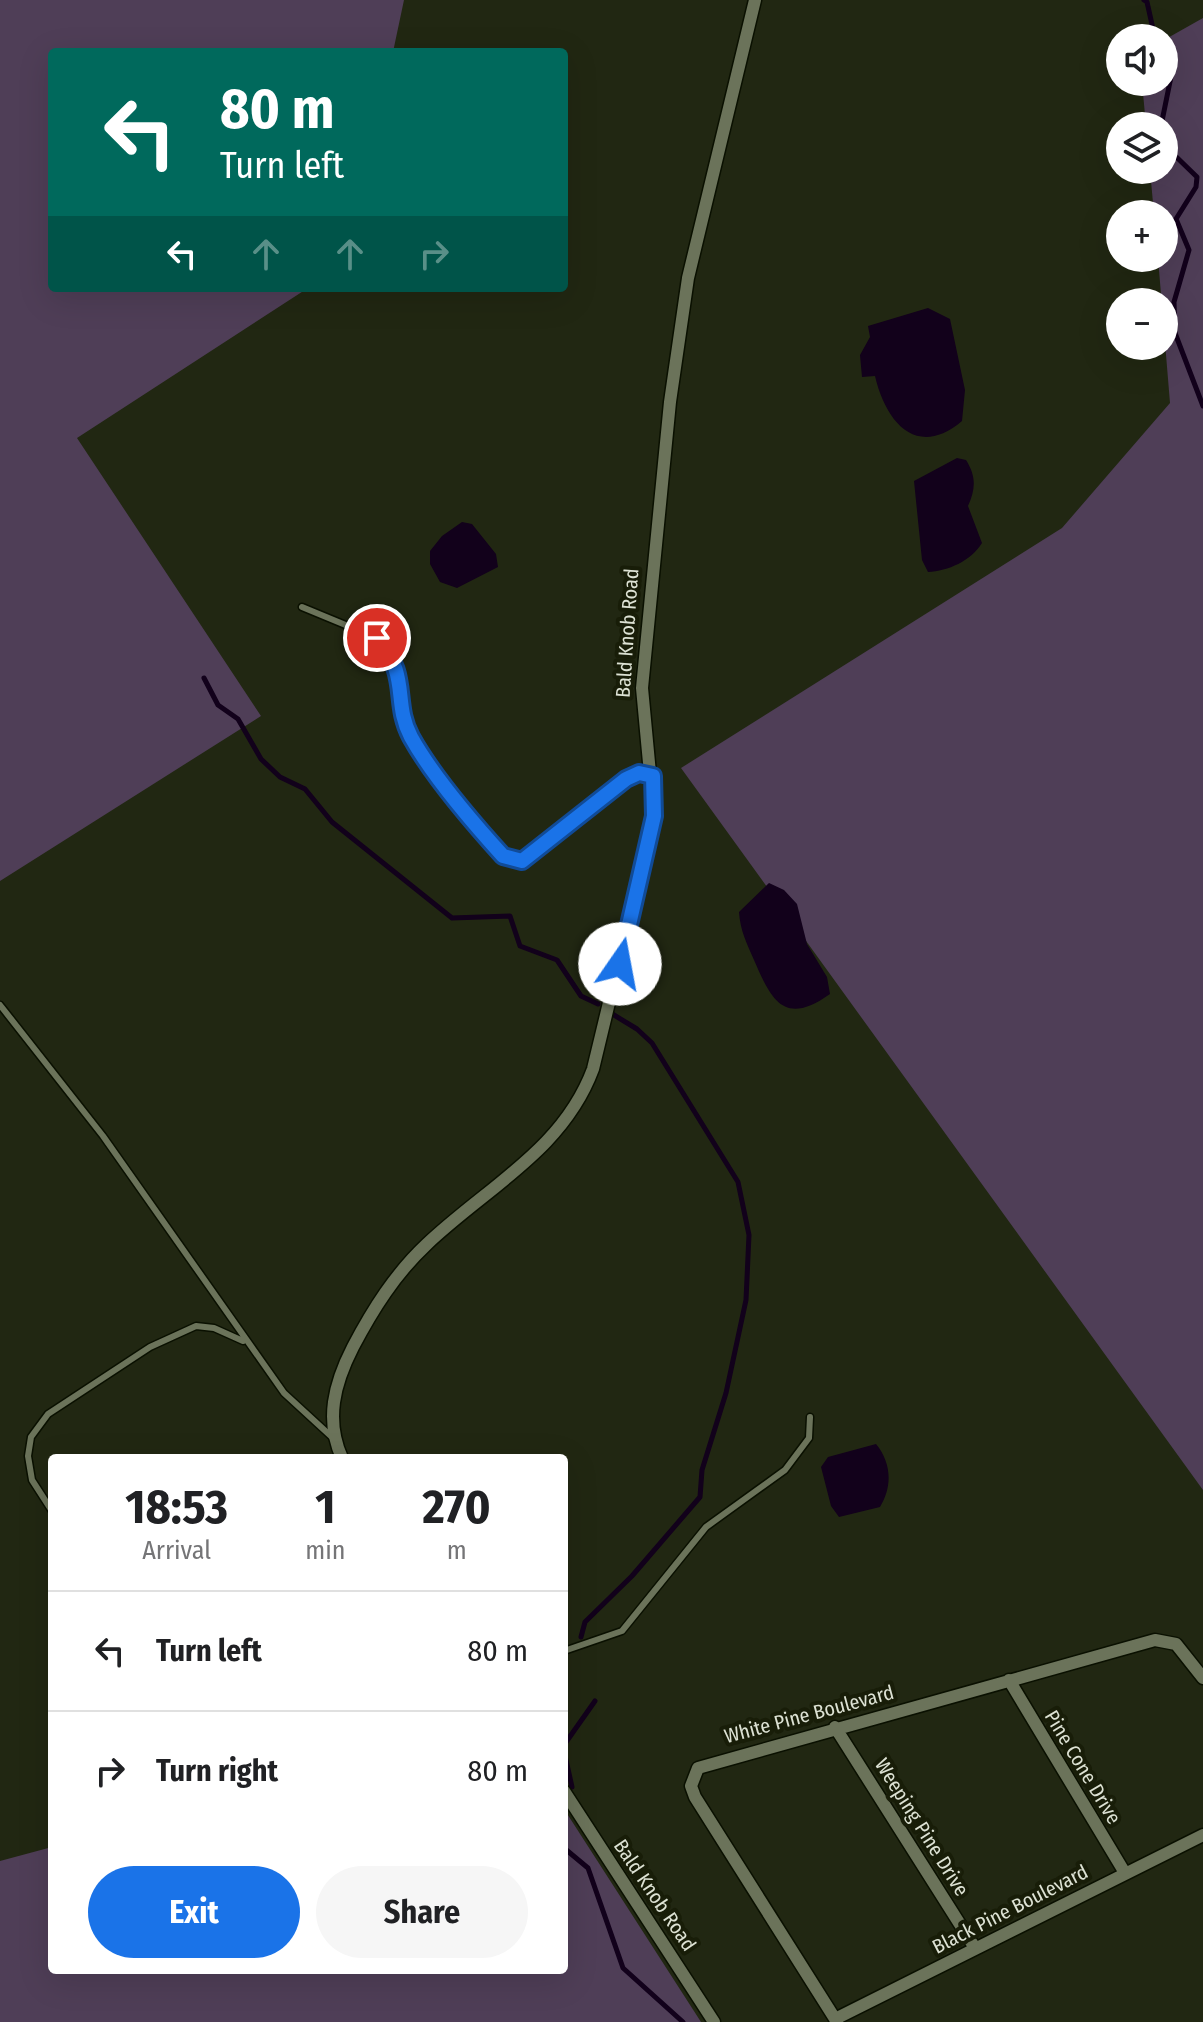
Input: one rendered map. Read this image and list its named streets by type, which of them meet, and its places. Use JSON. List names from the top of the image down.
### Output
{
  "streets": {
    "street": [
      "Bald Knob Road",
      "White Pine Boulevard",
      "Pine Cone Drive",
      "Weeping Pine Drive",
      "Black Pine Boulevard"
    ]
  },
  "crossings": [
    ["White Pine Boulevard", "Pine Cone Drive"],
    ["White Pine Boulevard", "Weeping Pine Drive"],
    ["White Pine Boulevard", "Black Pine Boulevard"],
    ["Pine Cone Drive", "Black Pine Boulevard"],
    ["Weeping Pine Drive", "Black Pine Boulevard"]
  ],
  "page": {
    "map_buttons": ["+", "−"],
    "turn": ["80 m", "Turn left"],
    "eta": [
      "18:53",
      "Arrival",
      "1",
      "min",
      "270",
      "m"
    ],
    "list": [
      {
        "name": "Turn left",
        "value": "80 m"
      },
      {
        "name": "Turn right",
        "value": "80 m"
      }
    ],
    "buttons": ["Exit", "Share"]
  }
}
